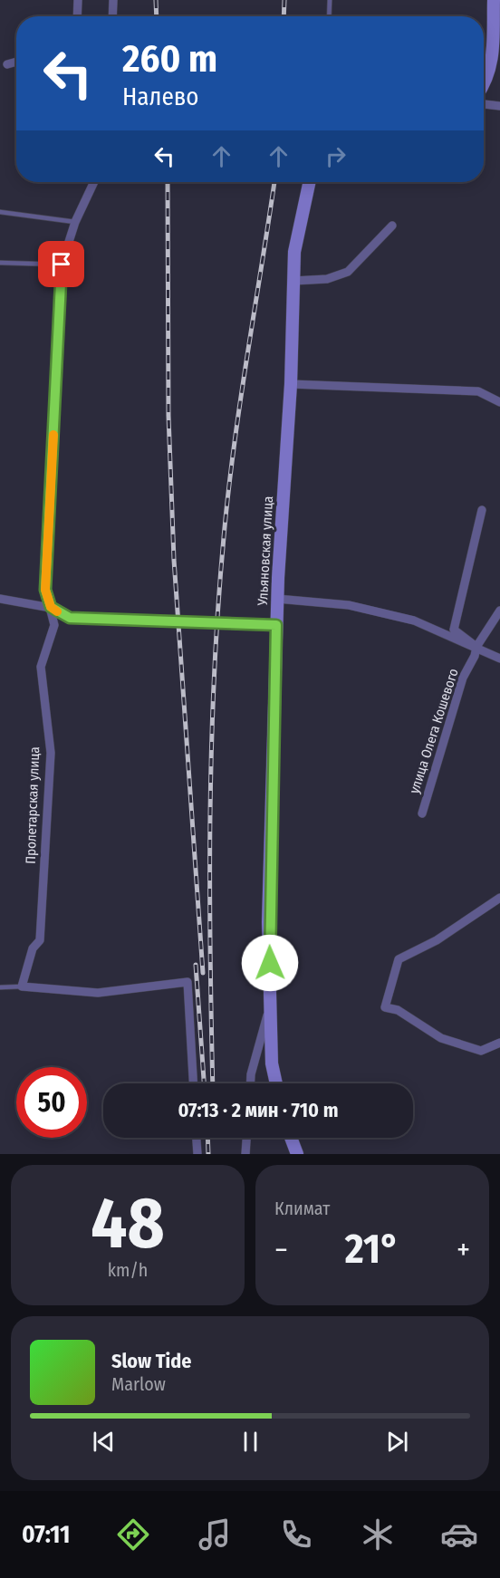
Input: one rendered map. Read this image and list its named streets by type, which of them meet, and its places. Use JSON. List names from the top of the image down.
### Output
{
  "streets": {
    "main road": ["Ульяновская улица"],
    "street": ["улица Олега Кошевого", "Пролетарская улица"]
  },
  "page": {
    "turn": ["260 m", "Налево"],
    "limit": "50",
    "trip": "07:13 · 2 мин · 710 m",
    "tile": [
      ["48", "km/h"],
      "Климат"
    ],
    "heat": ["−", "21°", "+"],
    "song": ["Slow Tide", "Marlow"],
    "tabs": "07:11"
  }
}
